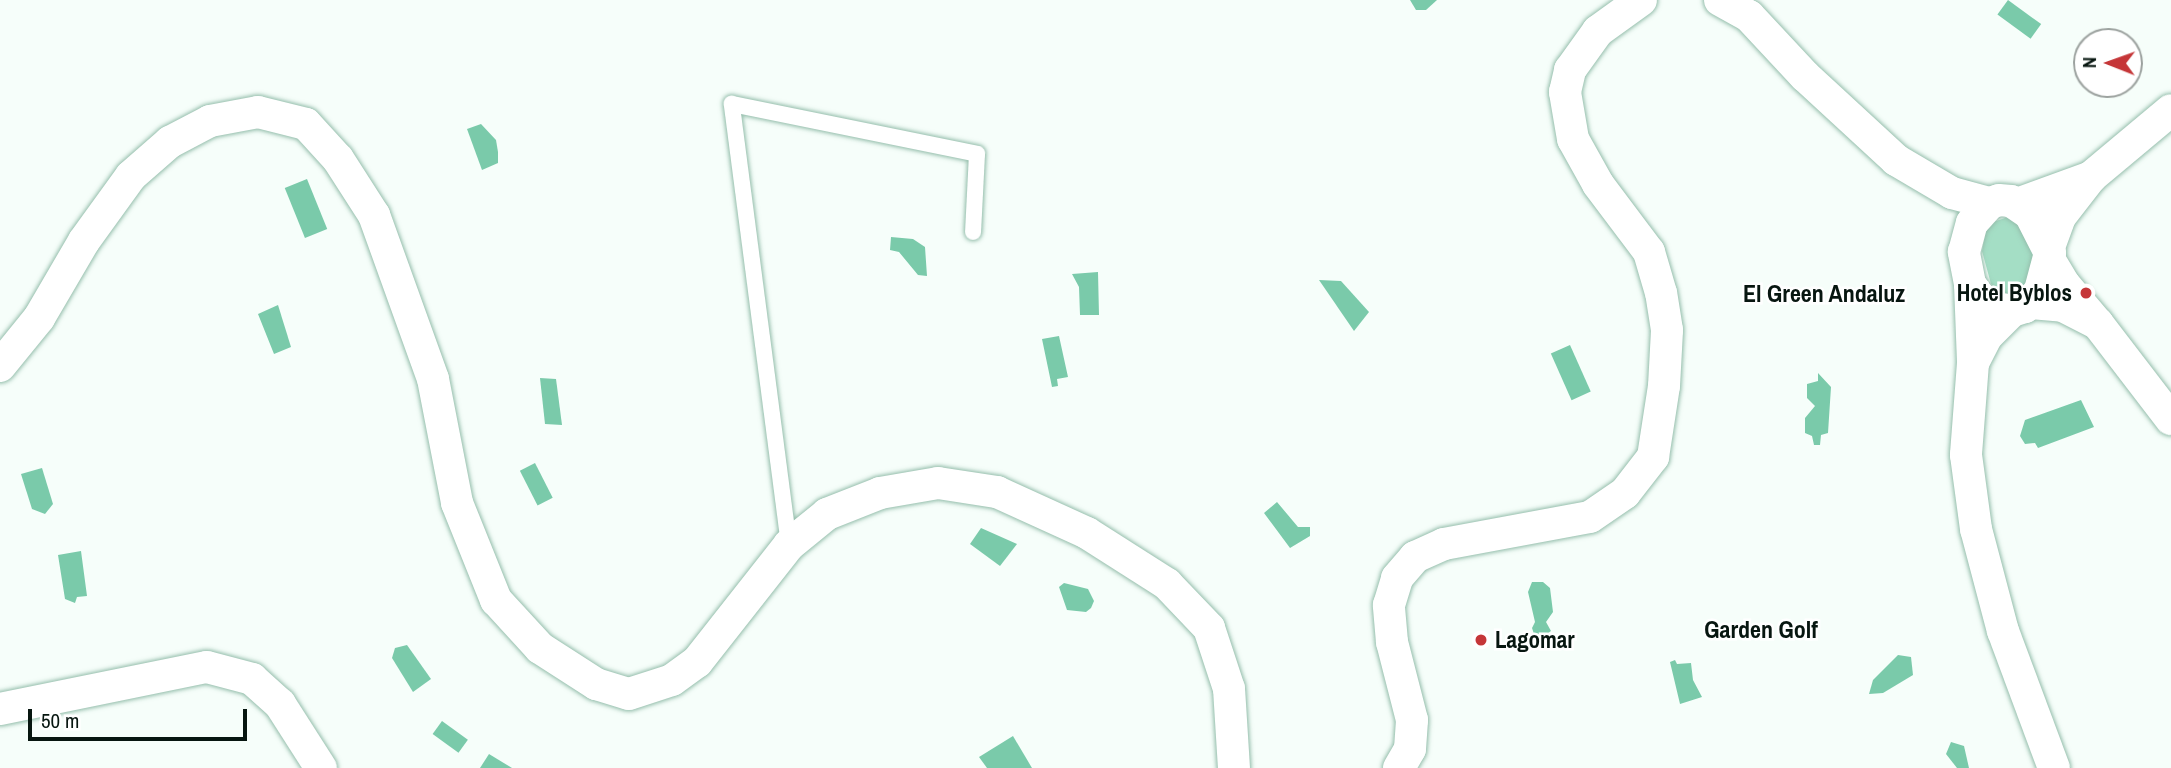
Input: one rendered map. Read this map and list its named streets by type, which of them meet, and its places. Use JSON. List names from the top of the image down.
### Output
{
  "districts": ["El Green Andaluz", "Garden Golf"],
  "places": ["Hotel Byblos", "Lagomar"],
  "scale_bar": "50 m",
  "north": "left"
}
